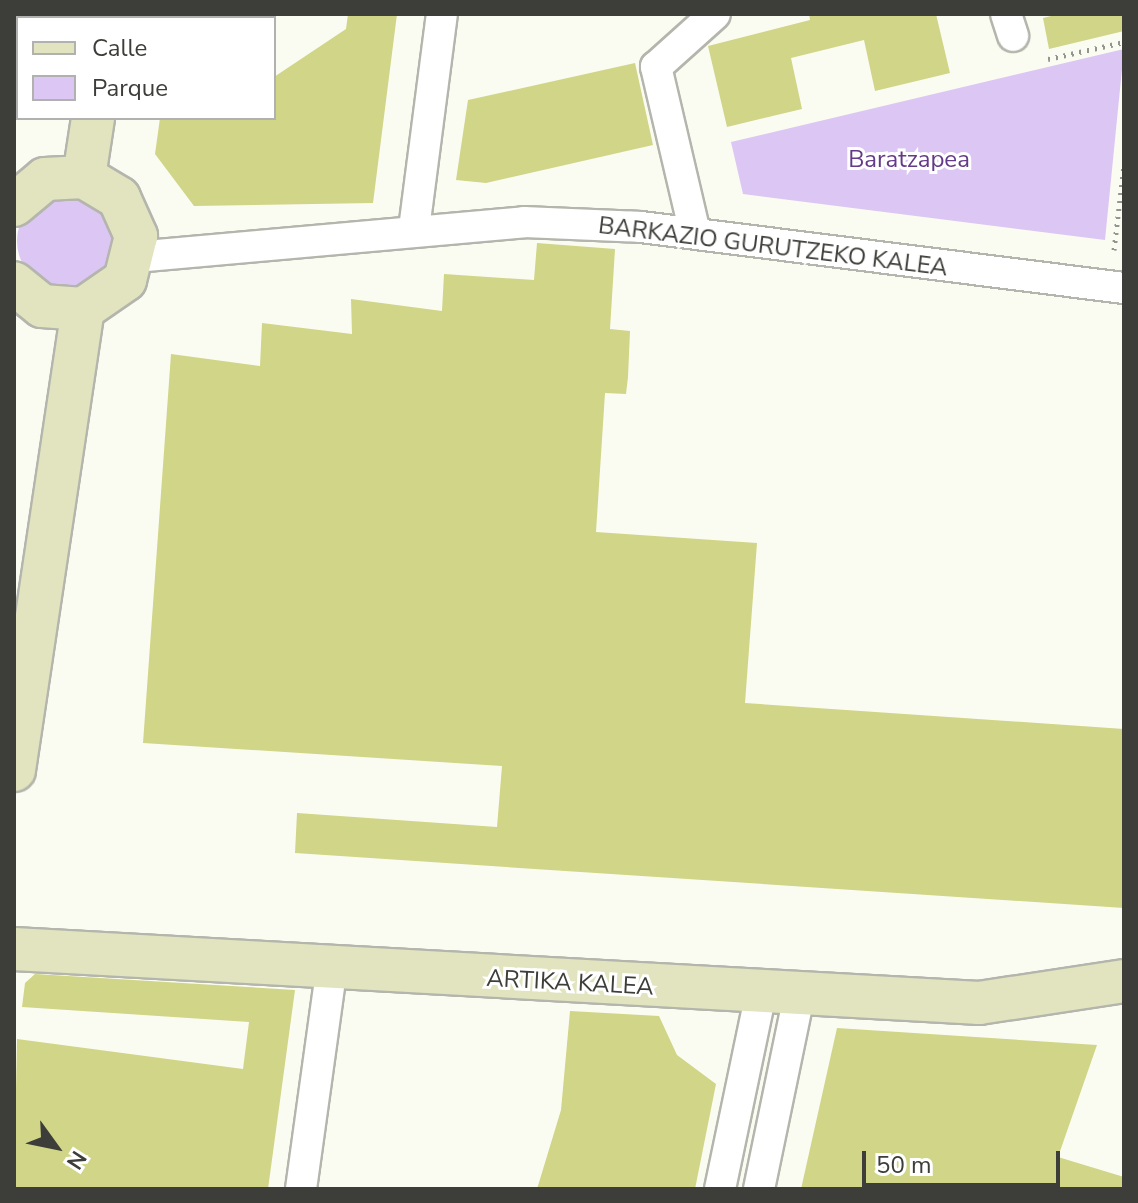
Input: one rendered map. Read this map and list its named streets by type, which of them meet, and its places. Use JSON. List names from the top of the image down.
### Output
{
  "streets": {
    "street": ["BARKAZIO GURUTZEKO KALEA", "ARTIKA KALEA"]
  },
  "parks": ["Baratzapea"],
  "legend": ["Calle", "Parque"],
  "scale_bar": "50 m",
  "north": "bottom right"
}
